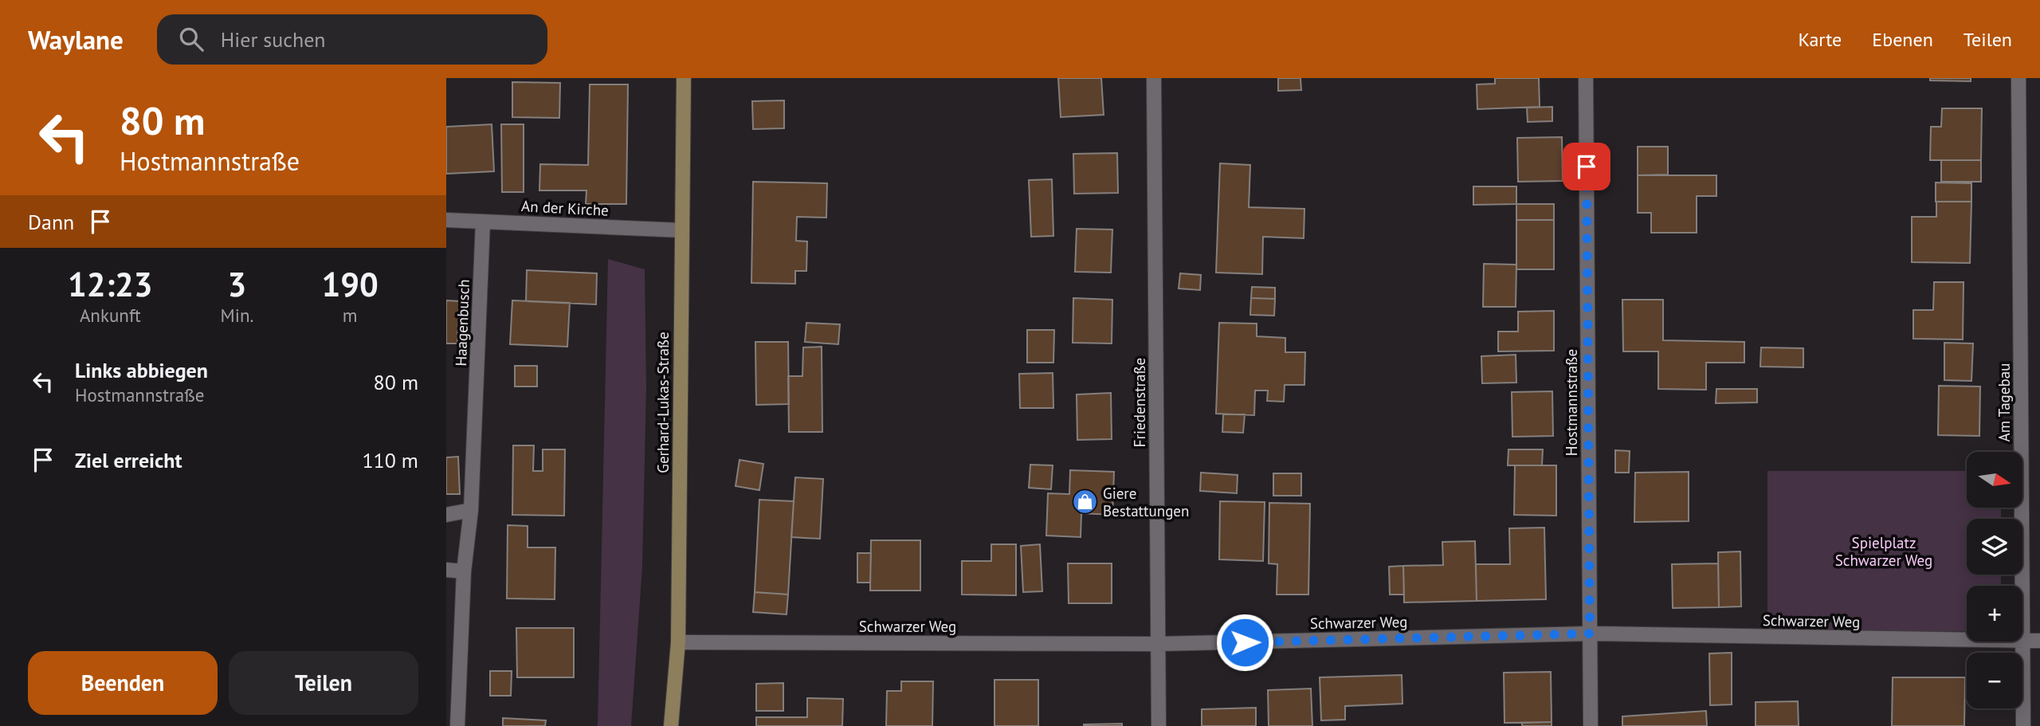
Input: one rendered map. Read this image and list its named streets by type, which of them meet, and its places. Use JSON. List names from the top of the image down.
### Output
{
  "streets": {
    "street": [
      "An der Kirche",
      "Haagenbusch",
      "Gerhard-Lukas-Straße",
      "Friedenstraße",
      "Hostmannstraße",
      "Am Tagebau",
      "Schwarzer Weg"
    ]
  },
  "crossings": [
    ["An der Kirche", "Haagenbusch"],
    ["An der Kirche", "Gerhard-Lukas-Straße"],
    ["Gerhard-Lukas-Straße", "Schwarzer Weg"],
    ["Friedenstraße", "Schwarzer Weg"],
    ["Hostmannstraße", "Schwarzer Weg"],
    ["Am Tagebau", "Schwarzer Weg"]
  ],
  "parks": ["Spielplatz Schwarzer Weg"],
  "places": {
    "shop": ["Giere Bestattungen"]
  },
  "north": "right",
  "page": {
    "header": "Waylane",
    "search": "Hier suchen",
    "nav": ["Karte", "Ebenen", "Teilen"],
    "turn": ["80 m", "Hostmannstraße"],
    "then": "Dann",
    "eta": [
      "12:23",
      "Ankunft",
      "3",
      "Min.",
      "190",
      "m"
    ],
    "list": [
      {
        "name": "Links abbiegen",
        "note": "Hostmannstraße",
        "value": "80 m"
      },
      {
        "name": "Ziel erreicht",
        "value": "110 m"
      }
    ],
    "map_buttons": ["+", "−"],
    "buttons": ["Beenden", "Teilen"]
  }
}
